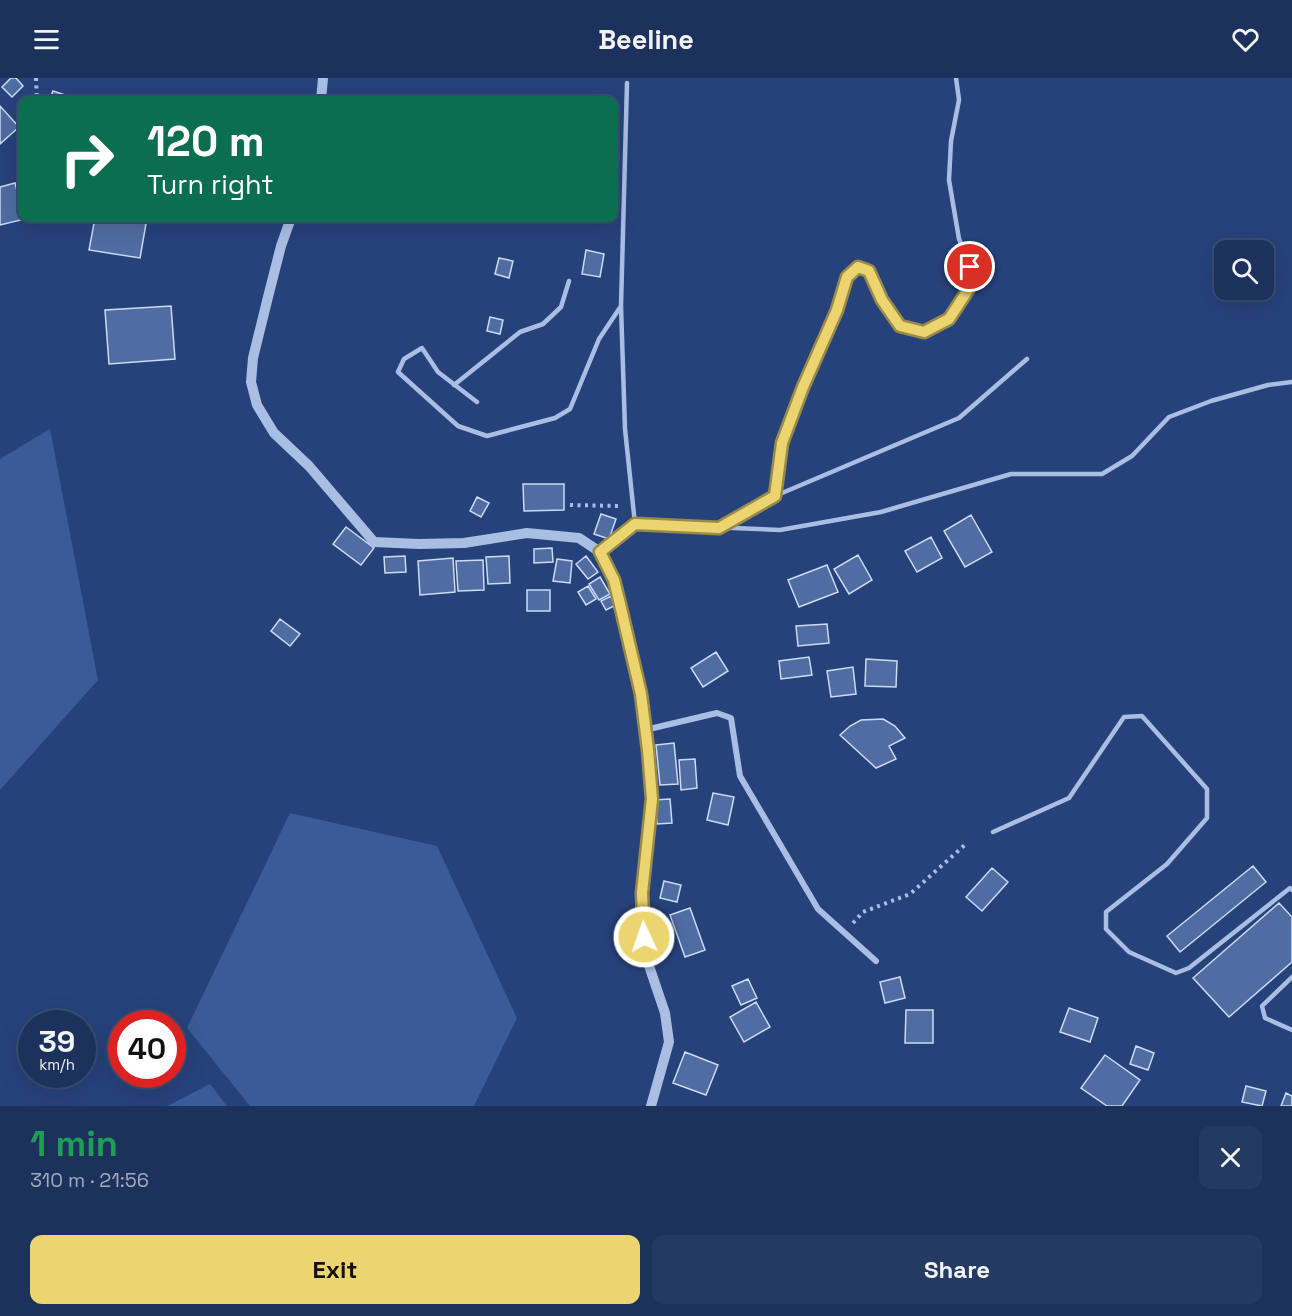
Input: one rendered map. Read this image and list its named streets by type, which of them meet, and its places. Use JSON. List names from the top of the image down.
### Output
{
  "page": {
    "header": "Beeline",
    "turn": ["120 m", "Turn right"],
    "speed": "39 km/h",
    "limit": "40",
    "heading": ["1 min", "310 m · 21:56"],
    "buttons": ["Exit", "Share"]
  }
}
